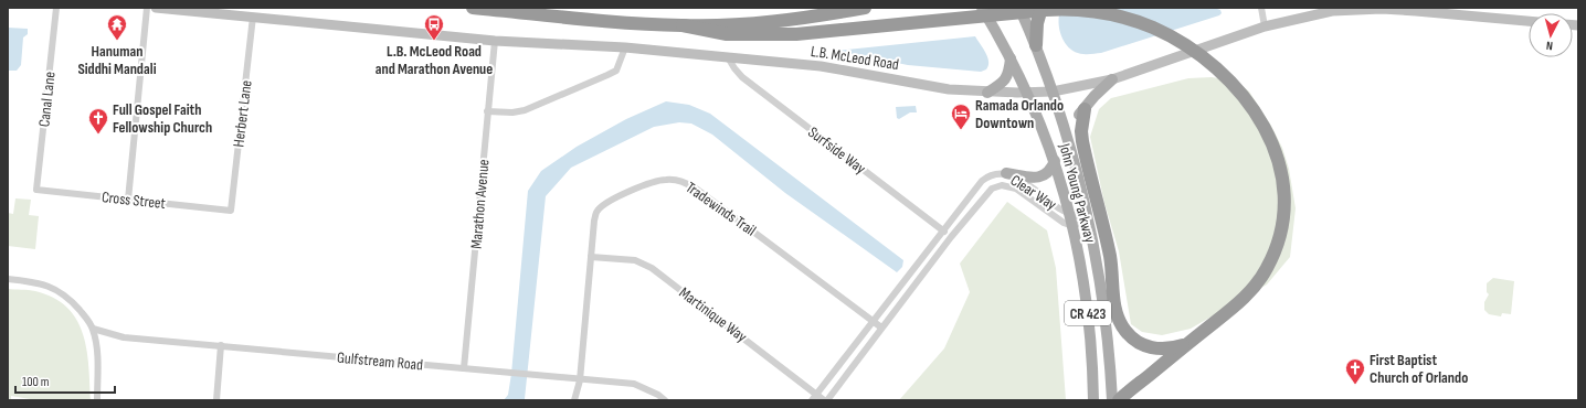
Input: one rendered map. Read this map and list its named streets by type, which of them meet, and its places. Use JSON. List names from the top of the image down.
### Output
{
  "streets": {
    "main road": ["John Young Parkway", "CR 423"],
    "street": [
      "L.B. McLeod Road",
      "Canal Lane",
      "Herbert Lane",
      "Surfside Way",
      "Clear Way",
      "Cross Street",
      "Marathon Avenue",
      "Tradewinds Trail",
      "Martinique Way",
      "Gulfstream Road"
    ]
  },
  "crossings": [
    ["L.B. McLeod Road", "Herbert Lane"],
    ["L.B. McLeod Road", "Surfside Way"],
    ["L.B. McLeod Road", "John Young Parkway"],
    ["L.B. McLeod Road", "Marathon Avenue"],
    ["Canal Lane", "Cross Street"],
    ["Herbert Lane", "Cross Street"],
    ["Surfside Way", "Clear Way"],
    ["Clear Way", "John Young Parkway"],
    ["Clear Way", "Tradewinds Trail"],
    ["Clear Way", "Martinique Way"],
    ["Marathon Avenue", "Gulfstream Road"],
    ["Tradewinds Trail", "Martinique Way"],
    ["Tradewinds Trail", "Gulfstream Road"]
  ],
  "places": {
    "temple": ["Hanuman Siddhi Mandali"],
    "bus stop": ["L.B. McLeod Road and Marathon Avenue"],
    "hotel": ["Ramada Orlando Downtown"],
    "church": ["Full Gospel Faith Fellowship Church", "First Baptist Church of Orlando"]
  },
  "scale_bar": "100 m",
  "north": "bottom"
}
